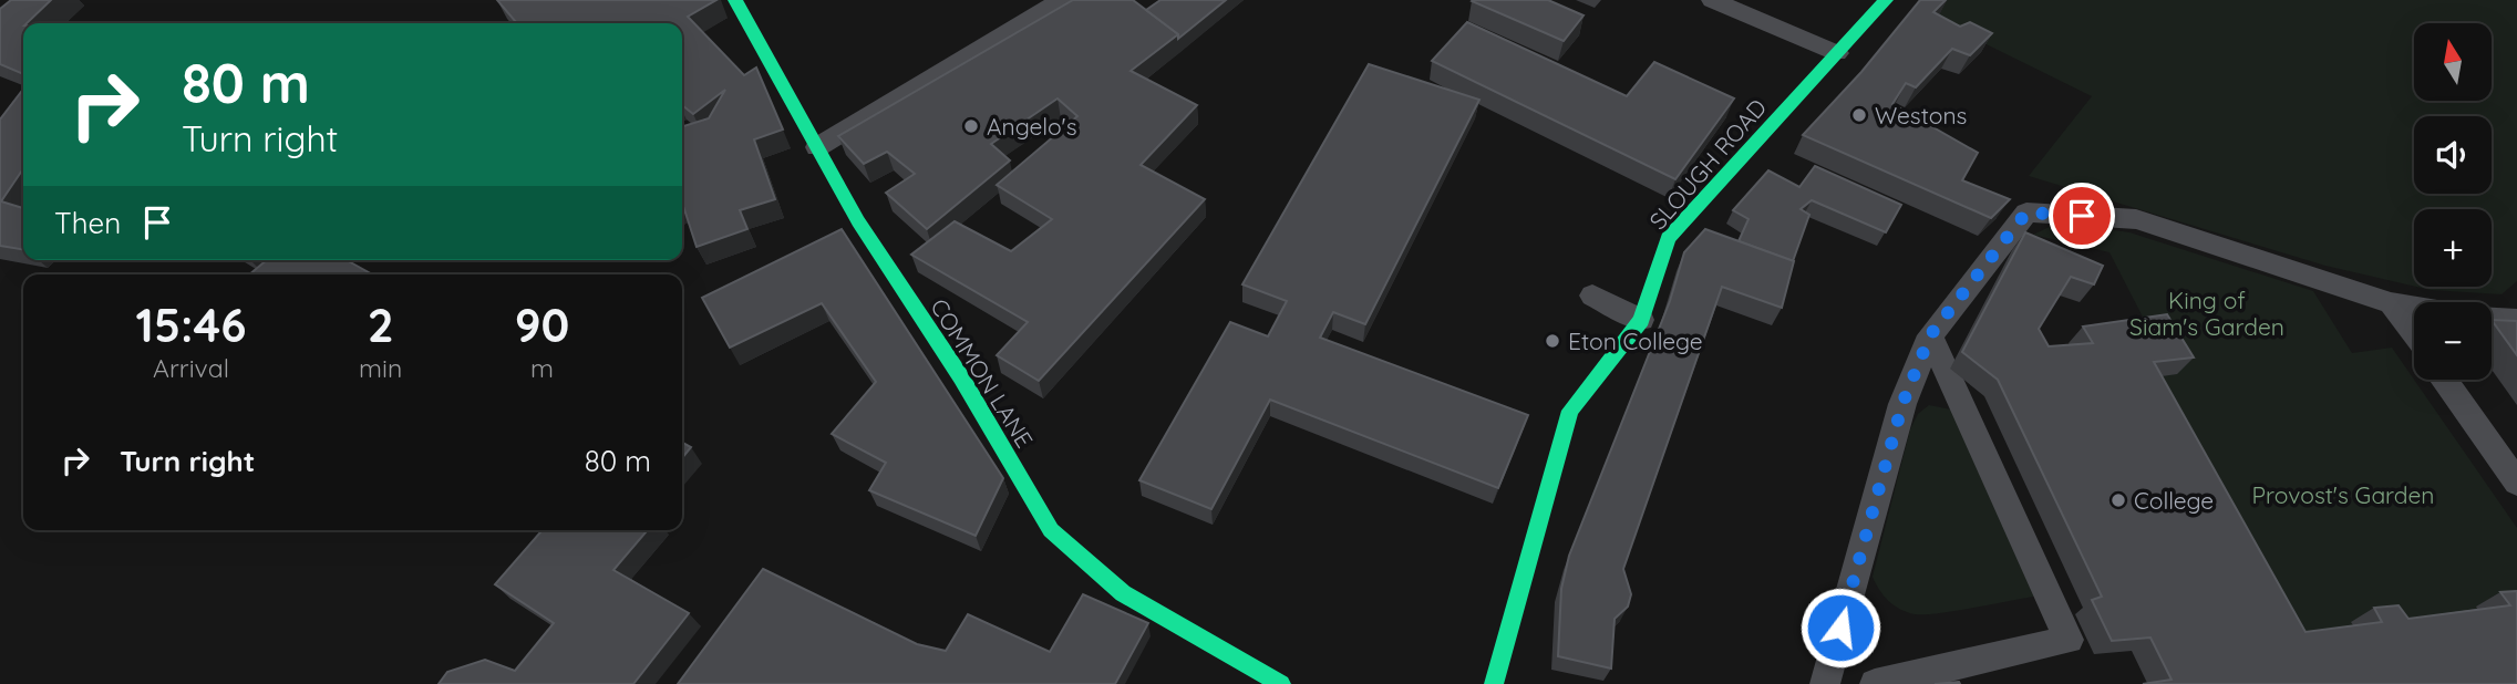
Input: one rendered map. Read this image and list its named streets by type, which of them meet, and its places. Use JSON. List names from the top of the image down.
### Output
{
  "streets": {
    "street": ["SLOUGH ROAD", "COMMON LANE"]
  },
  "parks": ["King of Siam's Garden", "Provost's Garden"],
  "places": [
    "Westons",
    "Angelo's",
    "Eton College",
    "College"
  ],
  "north": "top",
  "page": {
    "map_buttons": ["+", "−"],
    "turn": ["80 m", "Turn right"],
    "then": "Then",
    "eta": [
      "15:46",
      "Arrival",
      "2",
      "min",
      "90",
      "m"
    ],
    "list": [
      {
        "name": "Turn right",
        "value": "80 m"
      }
    ]
  }
}
